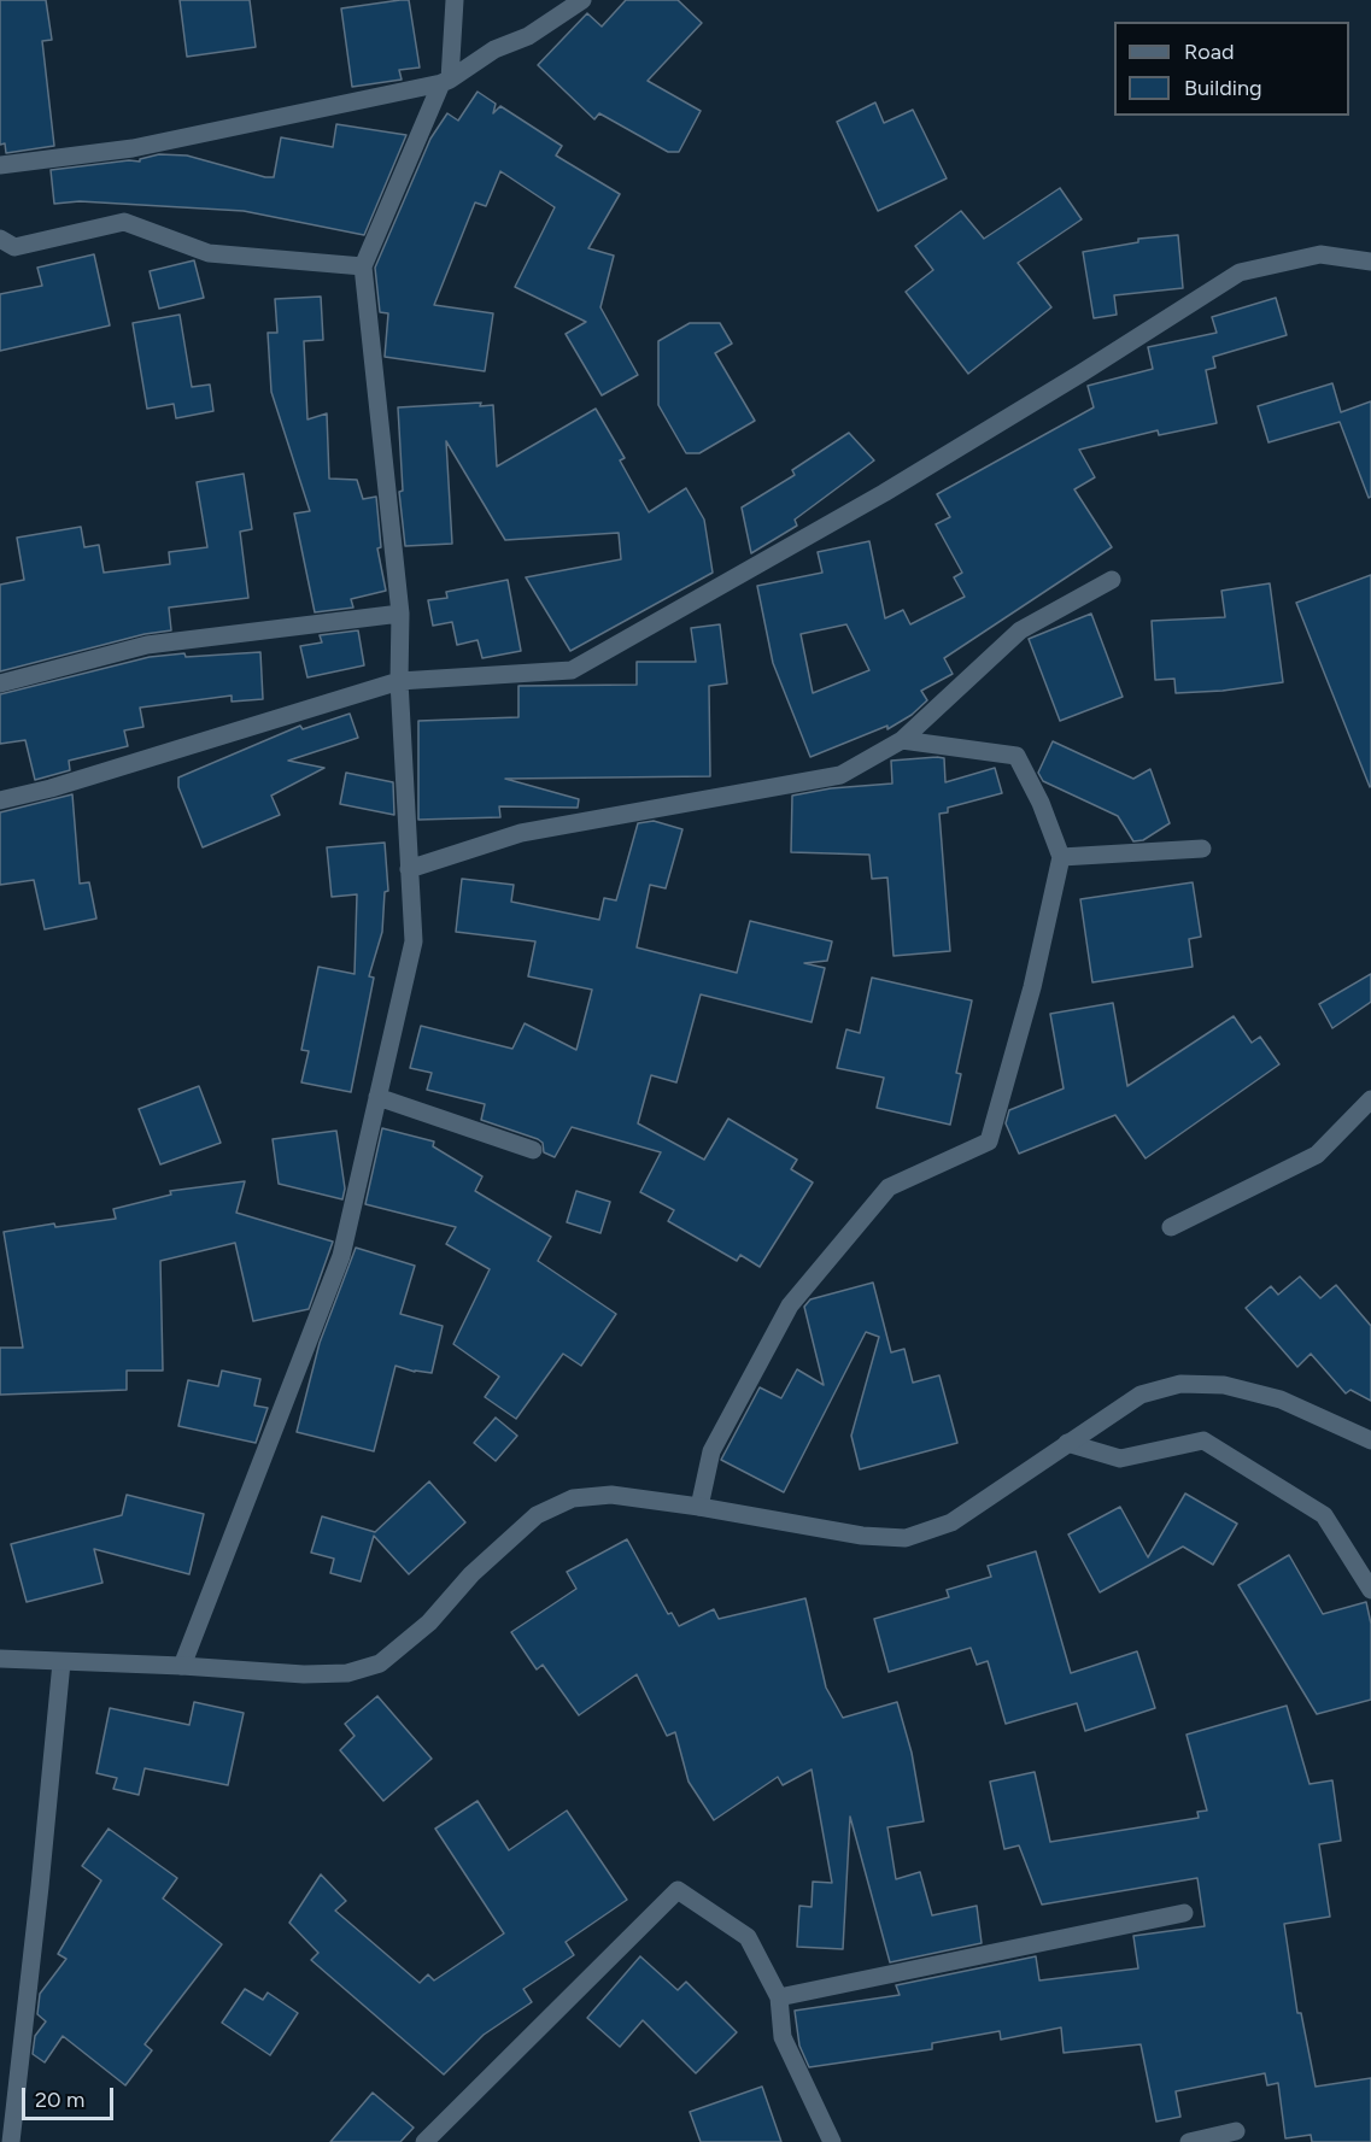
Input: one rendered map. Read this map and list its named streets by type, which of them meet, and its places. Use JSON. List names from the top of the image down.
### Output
{
  "legend": ["Road", "Building"],
  "scale_bar": "20 m"
}
